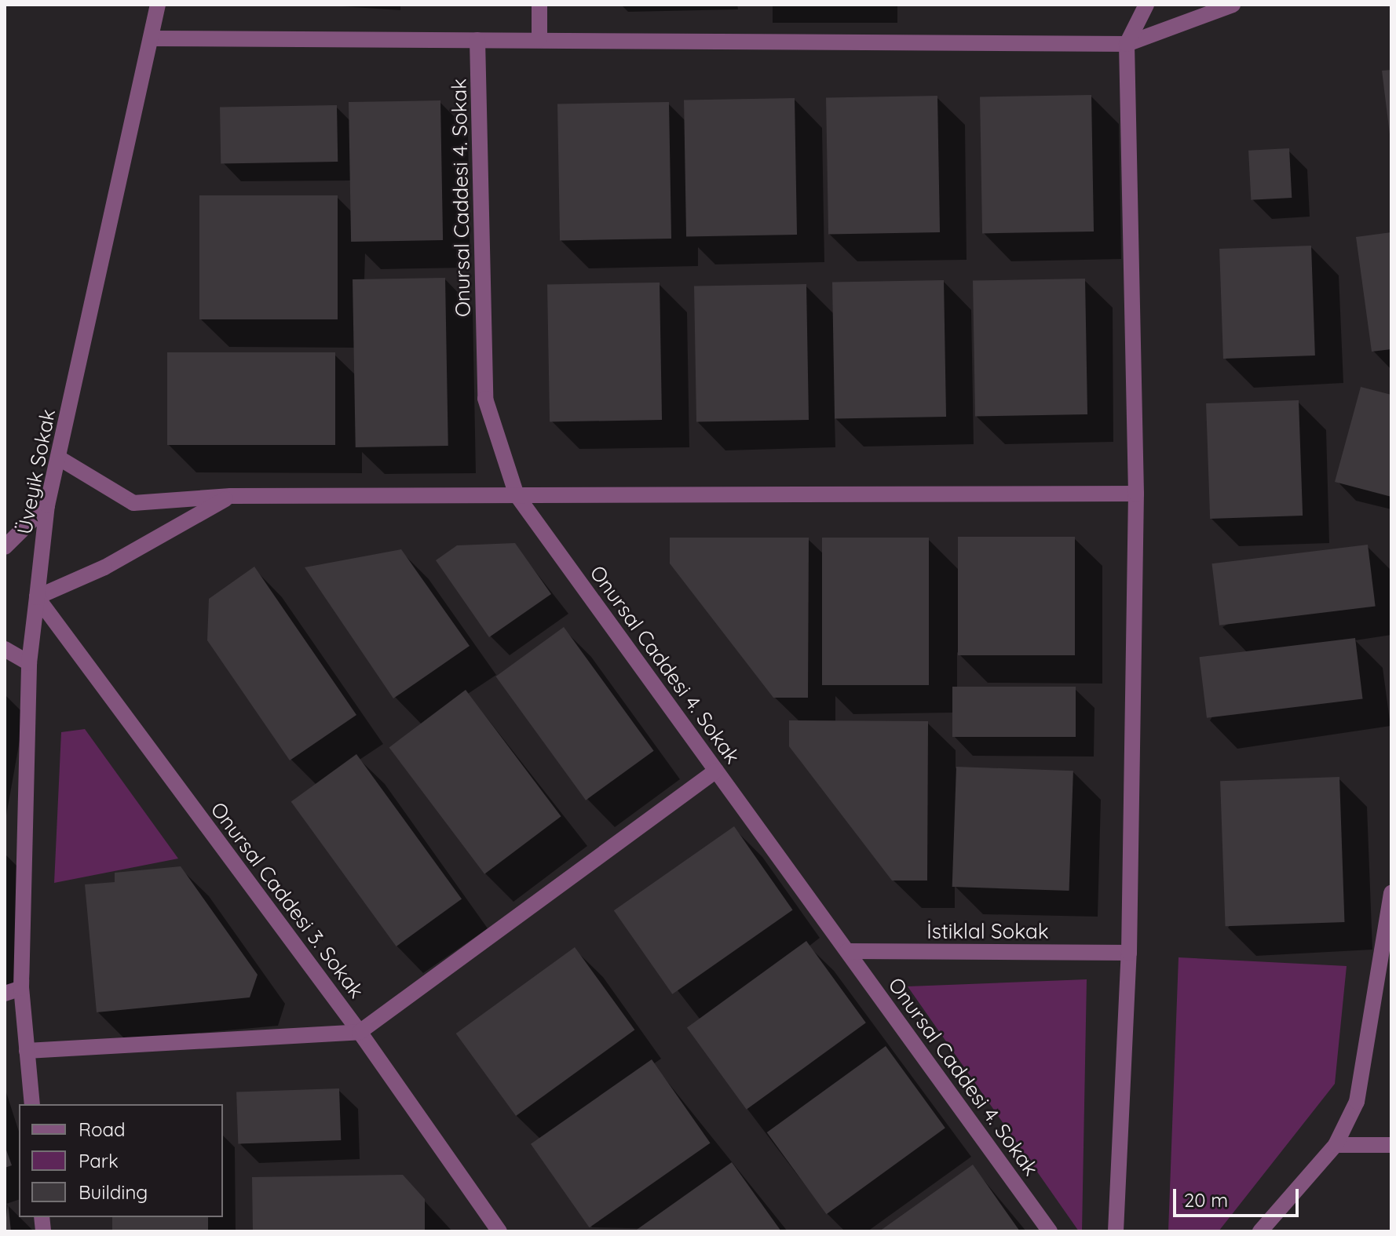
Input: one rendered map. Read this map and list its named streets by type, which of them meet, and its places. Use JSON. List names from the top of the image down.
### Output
{
  "streets": {
    "street": [
      "Onursal Caddesi 4. Sokak",
      "Üveyik Sokak",
      "Onursal Caddesi 3. Sokak",
      "İstiklal Sokak"
    ]
  },
  "crossings": [
    ["Onursal Caddesi 4. Sokak", "İstiklal Sokak"],
    ["Üveyik Sokak", "Onursal Caddesi 3. Sokak"]
  ],
  "legend": ["Road", "Park", "Building"],
  "scale_bar": "20 m"
}
